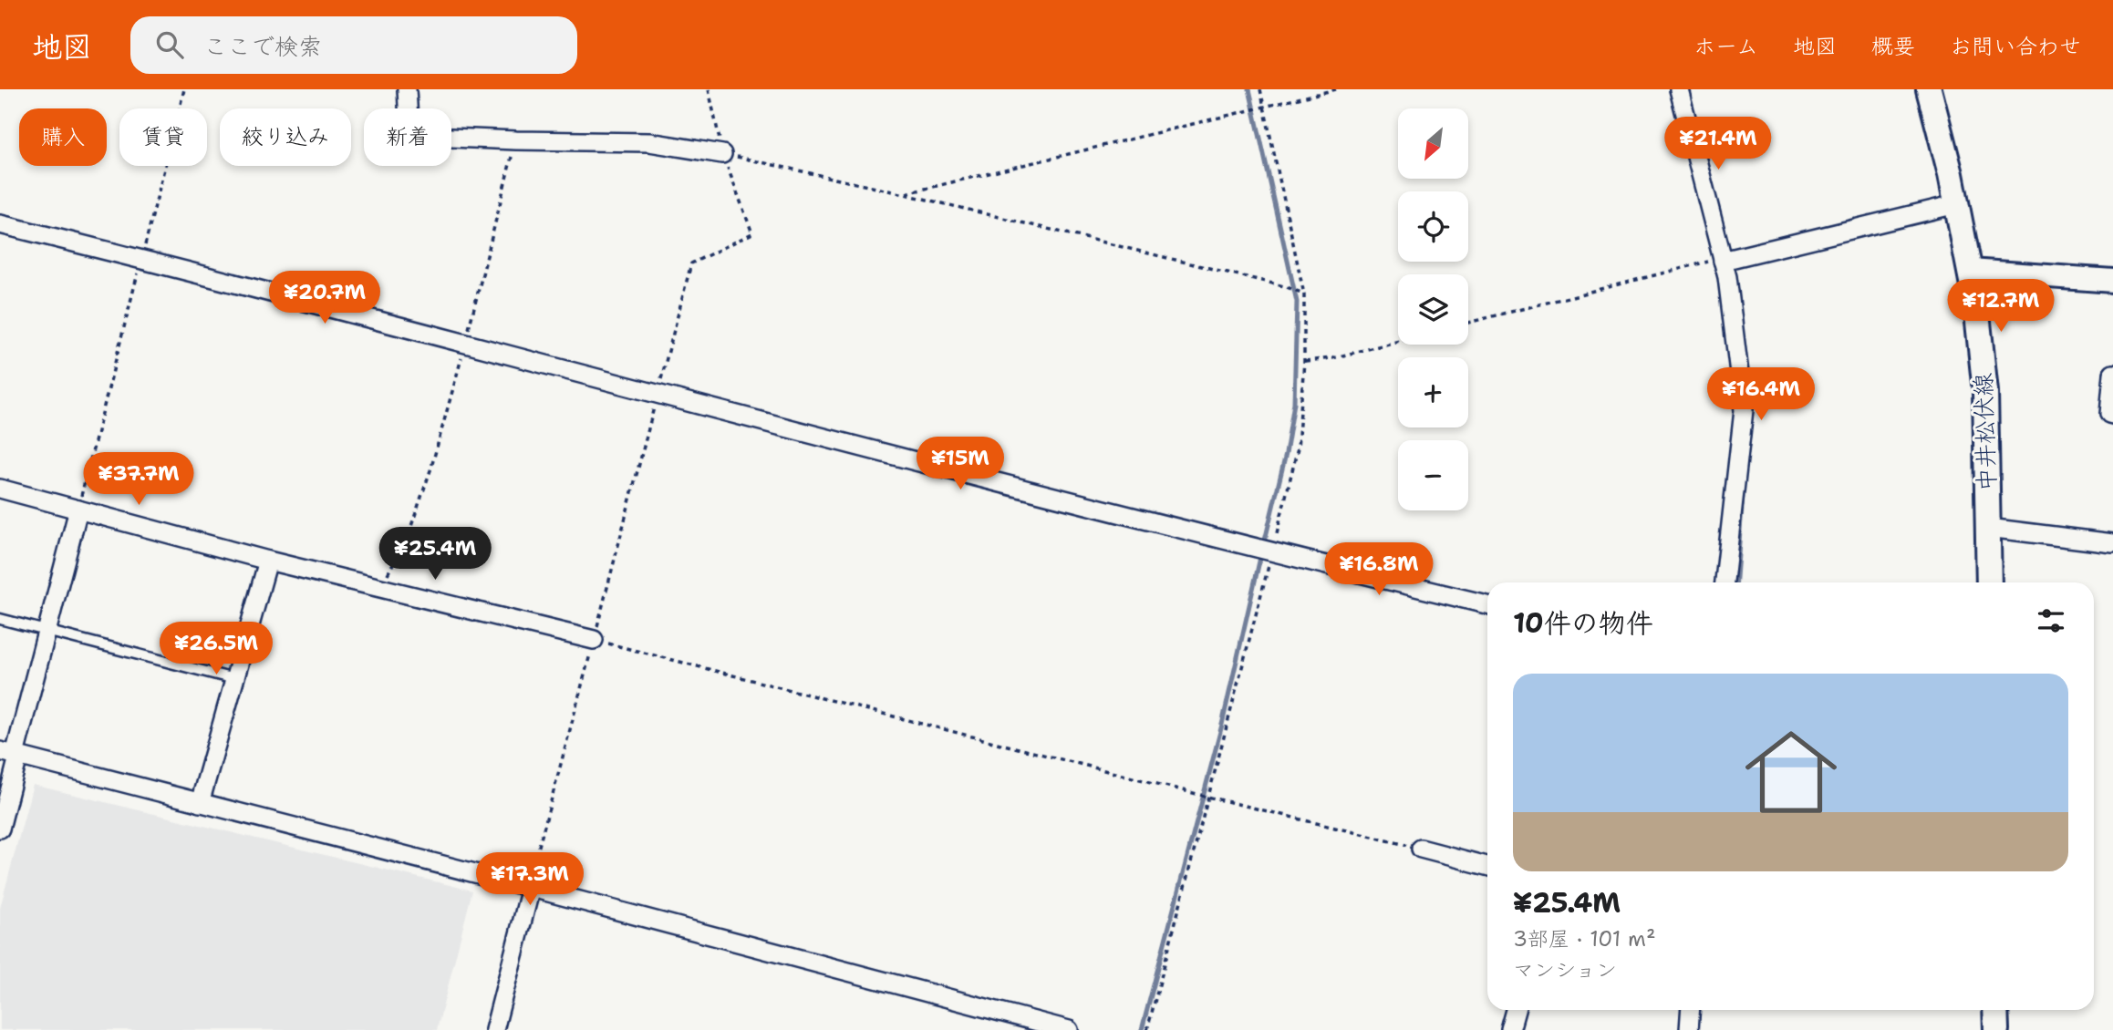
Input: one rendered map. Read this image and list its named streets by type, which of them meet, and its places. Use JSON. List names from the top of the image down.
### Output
{
  "streets": {
    "main road": ["中井松伏線"]
  },
  "north": "bottom left",
  "page": {
    "header": "地図",
    "search": "ここで検索",
    "nav": [
      "ホーム",
      "地図",
      "概要",
      "お問い合わせ"
    ],
    "map_buttons": ["+", "−"],
    "chip": [
      "購入",
      "賃貸",
      "絞り込み",
      "新着"
    ],
    "price": [
      "¥21.4M",
      "¥20.7M",
      "¥12.7M",
      "¥16.4M",
      "¥15M",
      "¥37.7M",
      "¥25.4M",
      "¥16.8M",
      "¥26.5M",
      "¥17.3M"
    ],
    "heading": "10件の物件",
    "list": [
      {
        "name": "¥25.4M",
        "note": "3部屋 · 101 m² · マンション"
      }
    ]
  }
}
